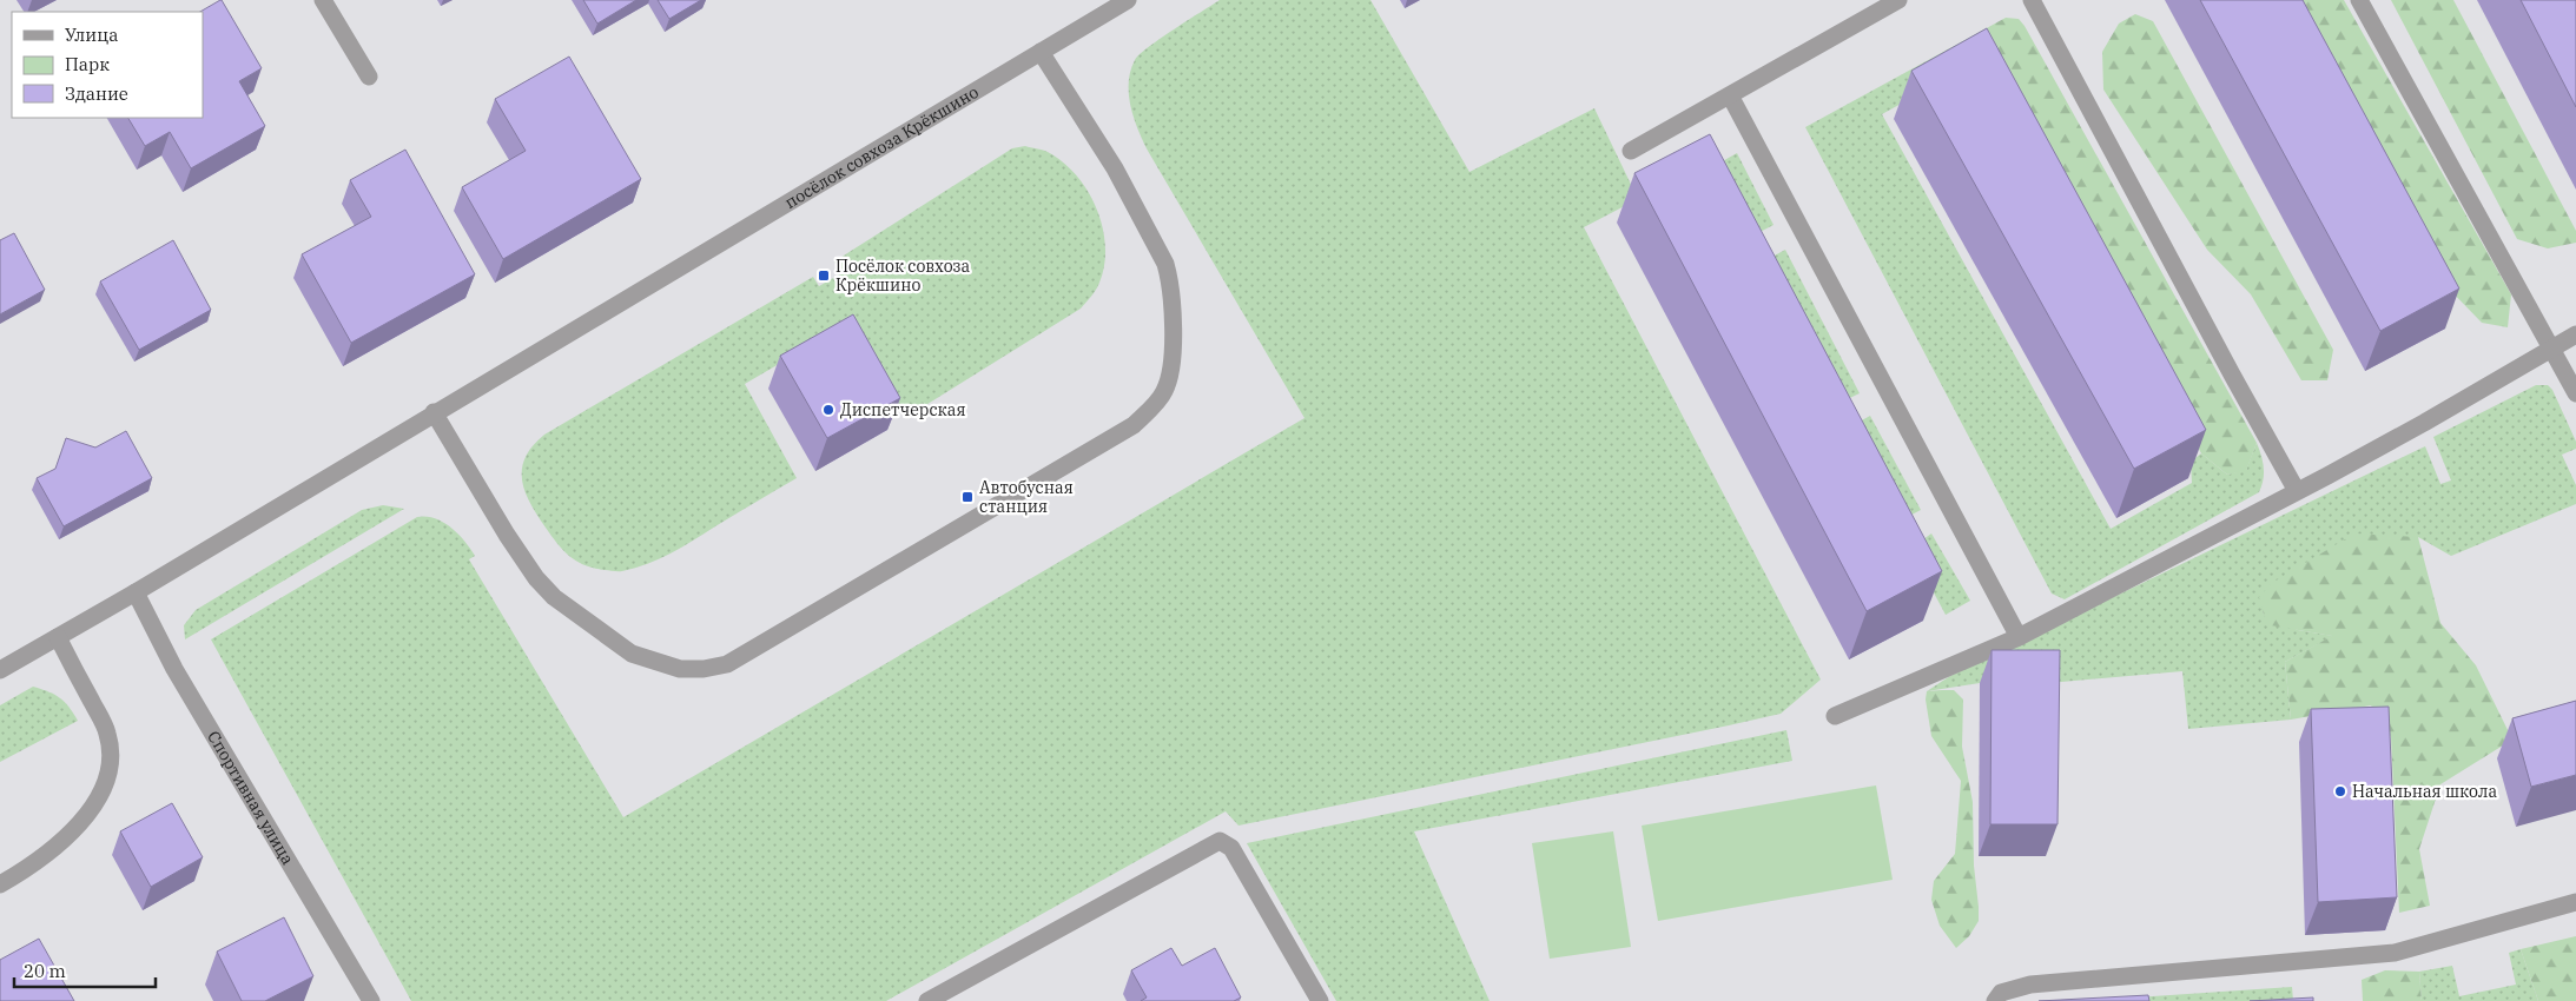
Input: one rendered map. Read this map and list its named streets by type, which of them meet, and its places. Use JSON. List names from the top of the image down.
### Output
{
  "streets": {
    "street": ["посёлок совхоза Крёкшино", "Спортивная улица"]
  },
  "crossings": [
    ["посёлок совхоза Крёкшино", "Спортивная улица"]
  ],
  "places": {
    "transit": ["Посёлок совхоза Крёкшино", "Автобусная станция"],
    "other": ["Диспетчерская", "Начальная школа"]
  },
  "legend": ["Улица", "Парк", "Здание"],
  "scale_bar": "20 m"
}
